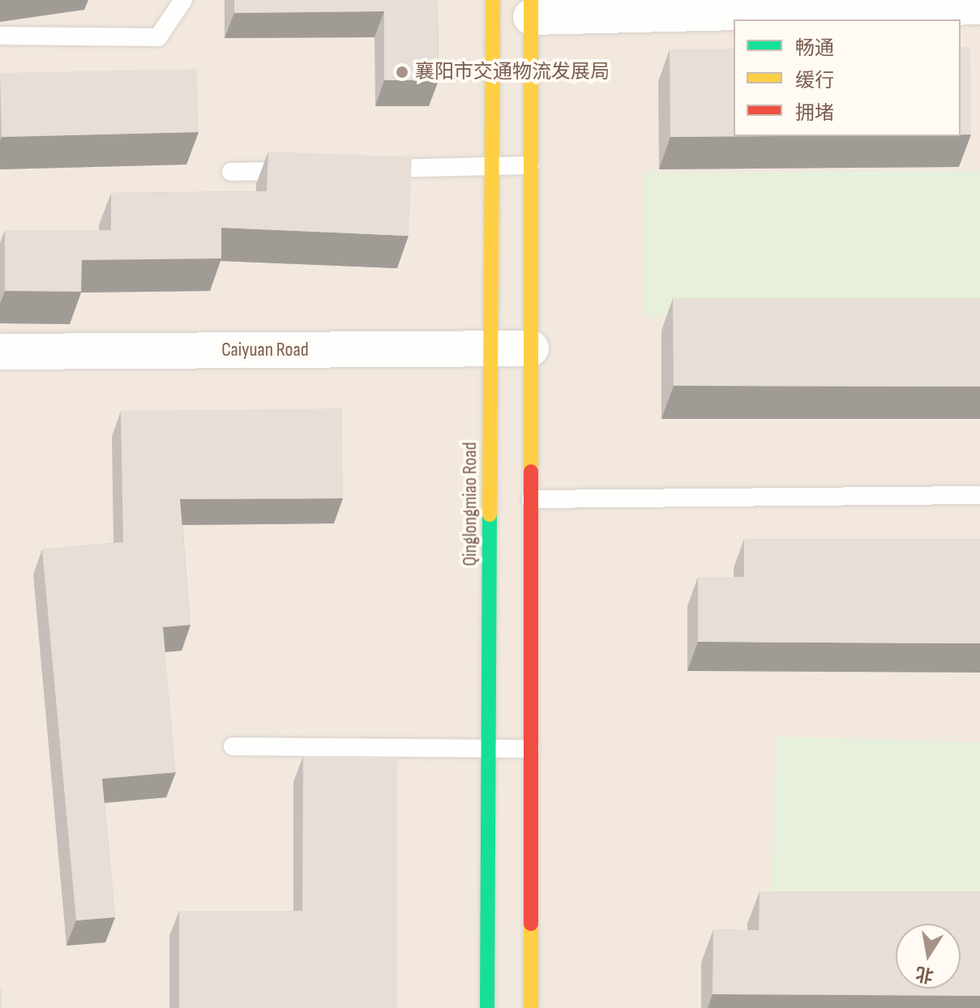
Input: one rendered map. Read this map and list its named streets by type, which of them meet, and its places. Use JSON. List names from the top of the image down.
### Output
{
  "streets": {
    "street": ["Caiyuan Road", "Qinglongmiao Road"]
  },
  "crossings": [
    ["Caiyuan Road", "Qinglongmiao Road"]
  ],
  "places": ["襄阳市交通物流发展局"],
  "legend": ["畅通", "缓行", "拥堵"],
  "north": "bottom"
}
